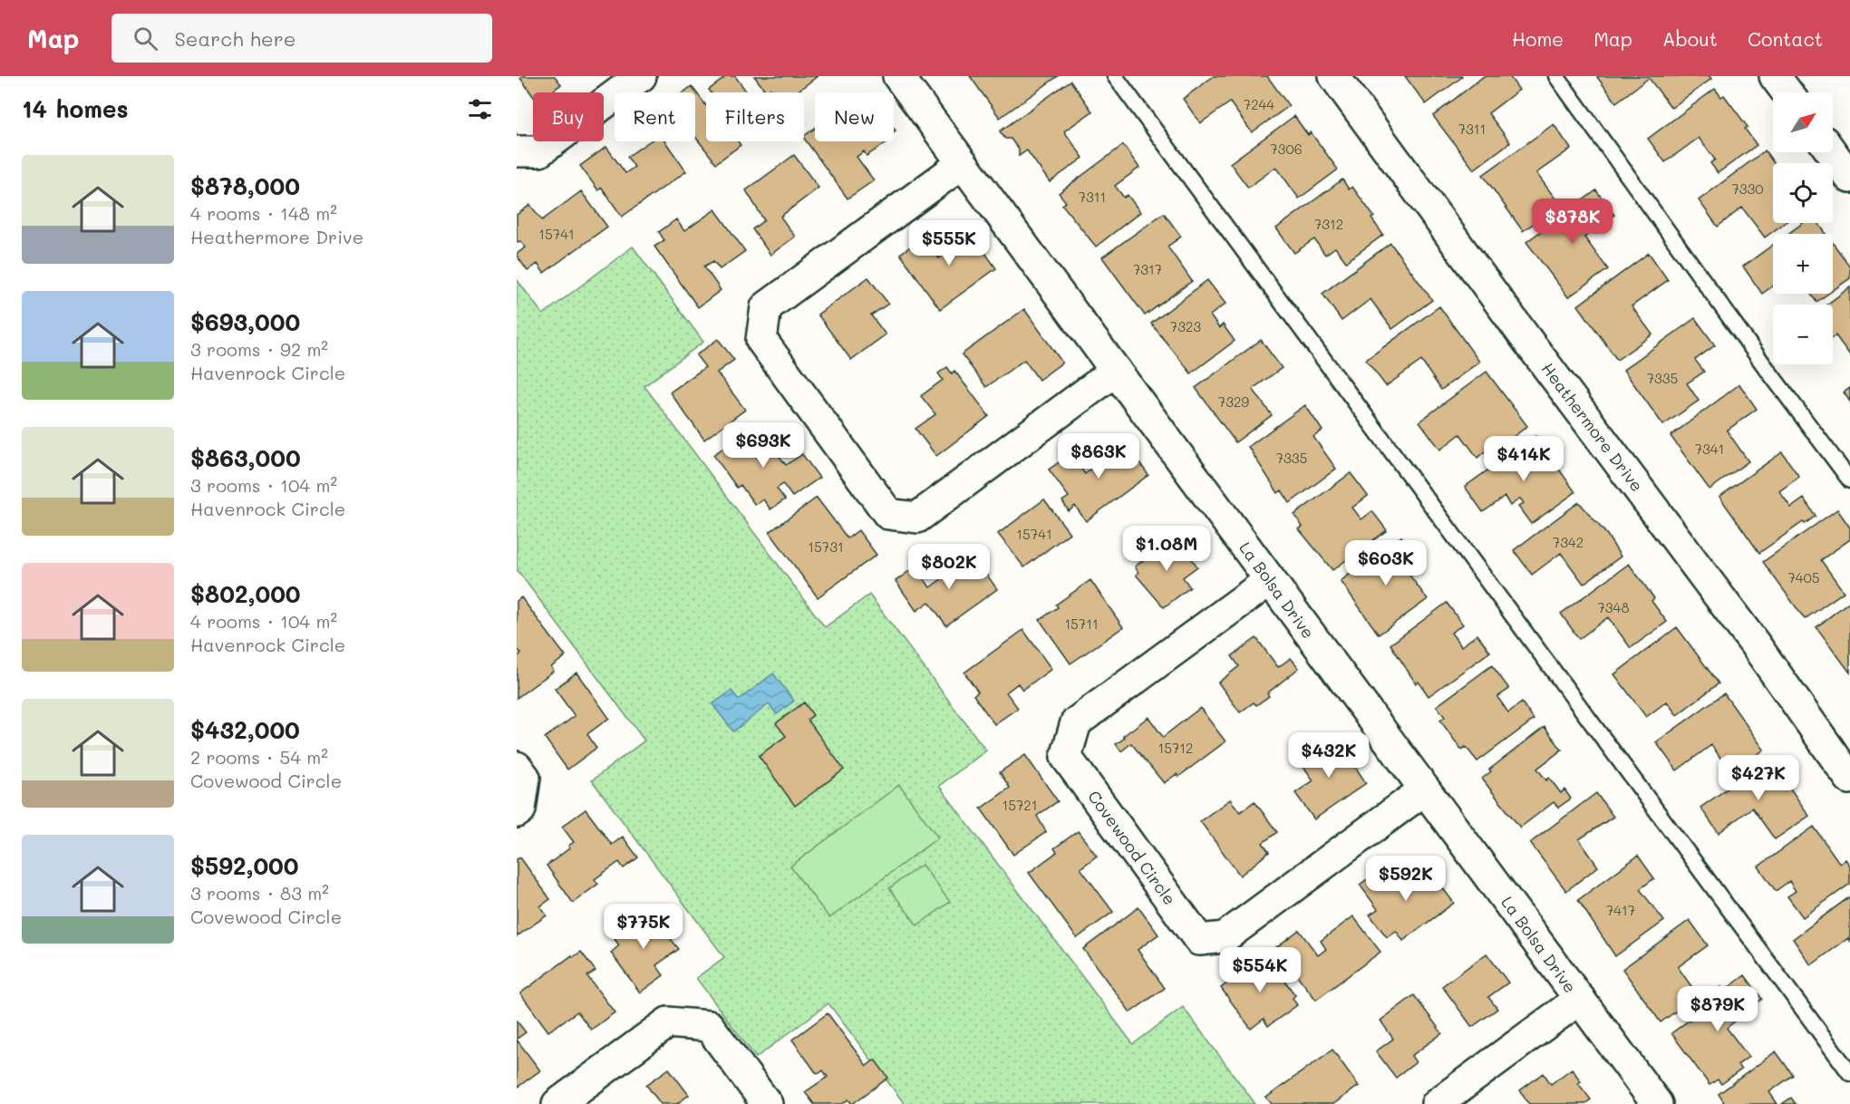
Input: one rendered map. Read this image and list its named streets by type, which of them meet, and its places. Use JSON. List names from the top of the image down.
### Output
{
  "streets": {
    "street": ["Heathermore Drive", "La Bolsa Drive", "Covewood Circle"]
  },
  "crossings": [
    ["La Bolsa Drive", "Covewood Circle"]
  ],
  "house_numbers": [
    "7244",
    "7311",
    "7306",
    "7330",
    "7311",
    "7312",
    "15741",
    "7317",
    "7323",
    "7335",
    "7329",
    "7341",
    "7335",
    "15741",
    "7342",
    "15731",
    "7405",
    "7348",
    "15711",
    "15712",
    "15721",
    "7417"
  ],
  "north": "top right",
  "page": {
    "header": "Map",
    "search": "Search here",
    "nav": [
      "Home",
      "Map",
      "About",
      "Contact"
    ],
    "heading": "14 homes",
    "map_buttons": ["+", "−"],
    "chip": [
      "Buy",
      "Rent",
      "Filters",
      "New"
    ],
    "list": [
      {
        "name": "$878,000",
        "note": "4 rooms · 148 m² · Heathermore Drive"
      },
      {
        "name": "$693,000",
        "note": "3 rooms · 92 m² · Havenrock Circle"
      },
      {
        "name": "$863,000",
        "note": "3 rooms · 104 m² · Havenrock Circle"
      },
      {
        "name": "$802,000",
        "note": "4 rooms · 104 m² · Havenrock Circle"
      },
      {
        "name": "$432,000",
        "note": "2 rooms · 54 m² · Covewood Circle"
      },
      {
        "name": "$592,000",
        "note": "3 rooms · 83 m² · Covewood Circle"
      }
    ],
    "price": [
      "$878K",
      "$555K",
      "$693K",
      "$863K",
      "$414K",
      "$1.08M",
      "$603K",
      "$802K",
      "$432K",
      "$427K",
      "$592K",
      "$775K",
      "$554K",
      "$879K"
    ]
  }
}
